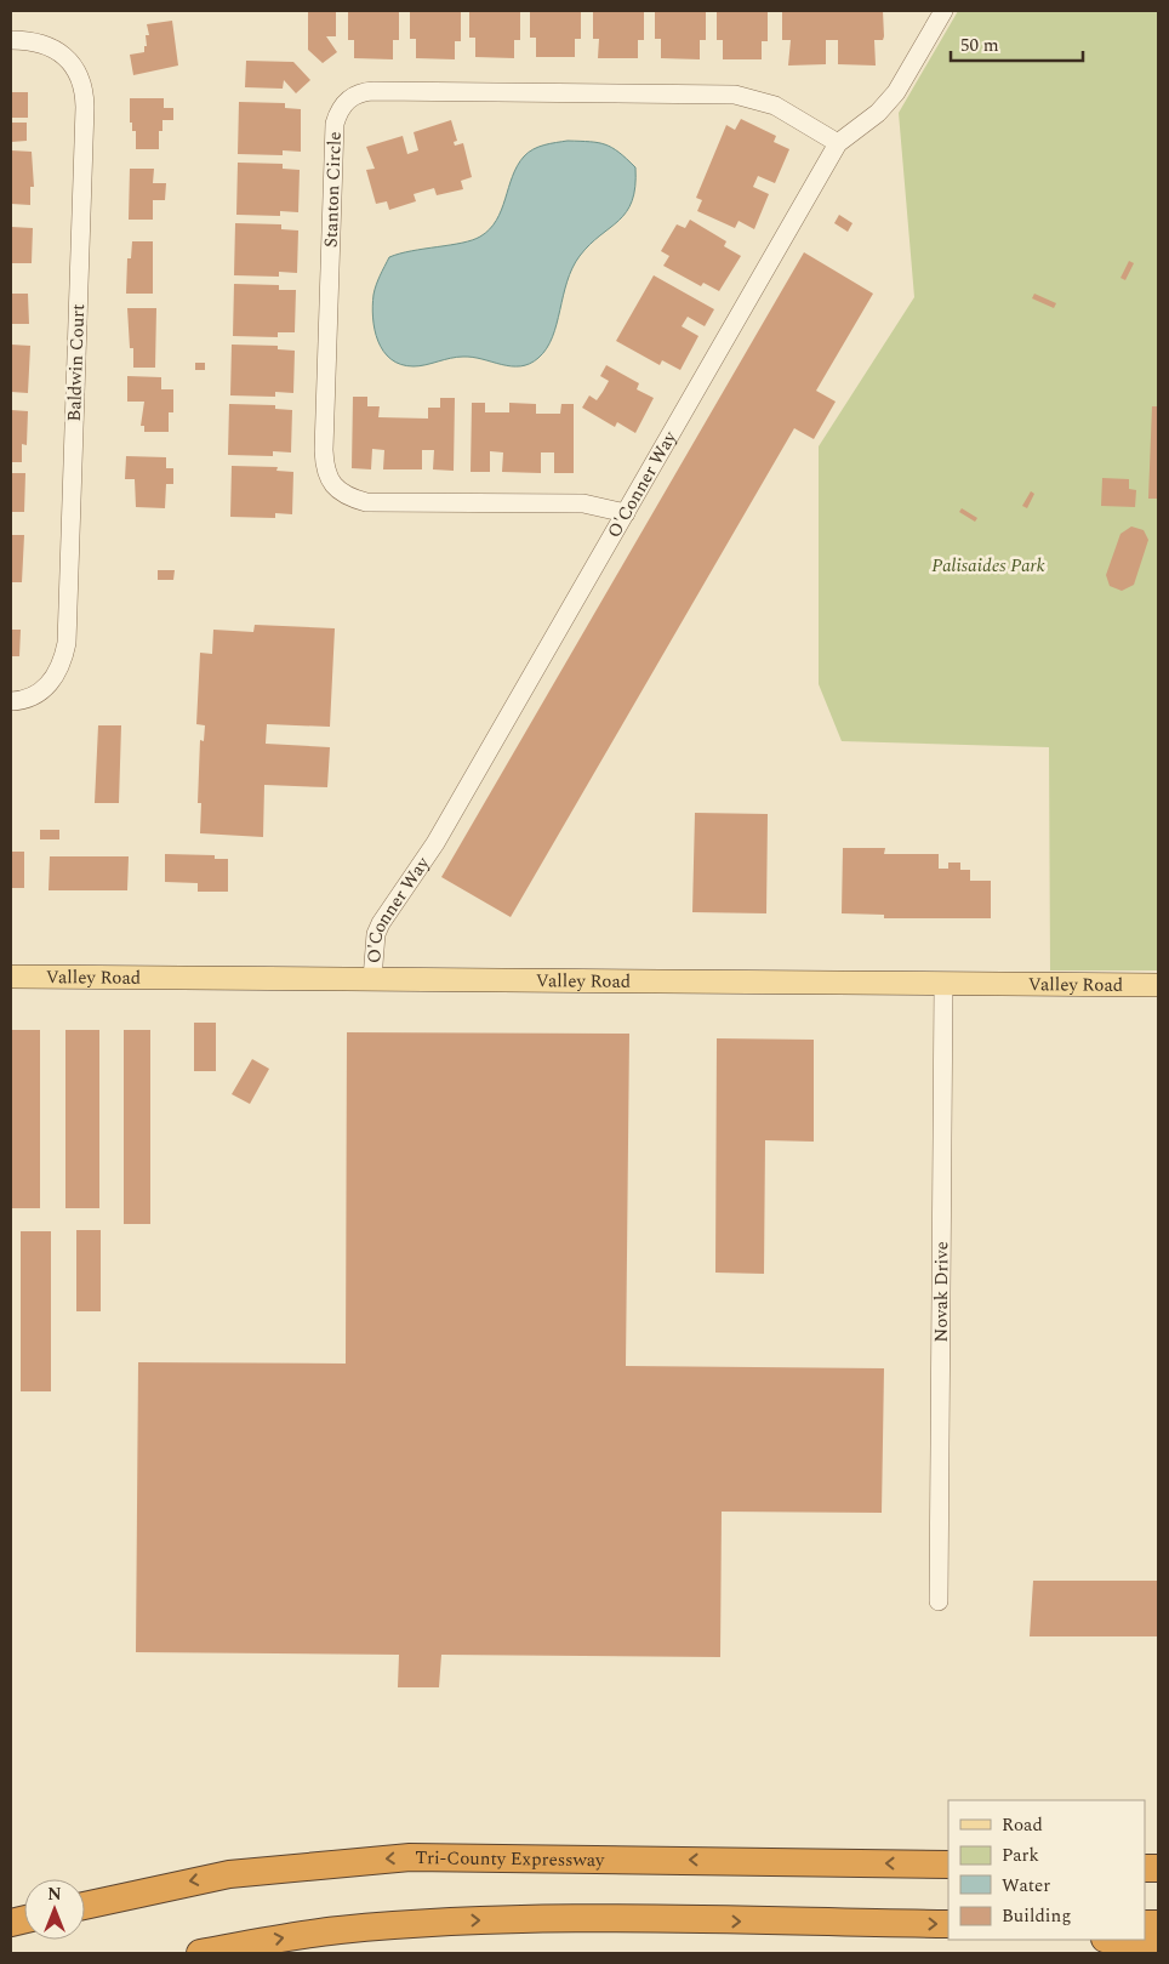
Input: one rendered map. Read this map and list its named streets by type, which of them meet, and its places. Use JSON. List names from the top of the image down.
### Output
{
  "streets": {
    "highway": ["Tri-County Expressway"],
    "main road": ["Valley Road"],
    "street": [
      "Stanton Circle",
      "Baldwin Court",
      "O'Conner Way",
      "Novak Drive"
    ]
  },
  "crossings": [
    ["Stanton Circle", "O'Conner Way"],
    ["O'Conner Way", "Valley Road"],
    ["Valley Road", "Novak Drive"]
  ],
  "parks": ["Palisaides Park"],
  "legend": [
    "Road",
    "Park",
    "Water",
    "Building"
  ],
  "scale_bar": "50 m",
  "north": "top"
}
